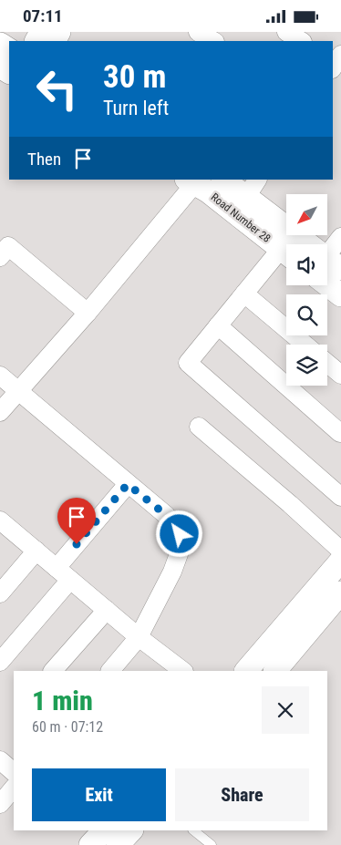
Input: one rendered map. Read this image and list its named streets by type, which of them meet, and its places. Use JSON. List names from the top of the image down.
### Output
{
  "streets": {
    "street": ["Road Number 28"]
  },
  "north": "bottom left",
  "page": {
    "status": "07:11",
    "turn": ["30 m", "Turn left"],
    "then": "Then",
    "heading": ["1 min", "60 m · 07:12"],
    "buttons": ["Exit", "Share"]
  }
}
